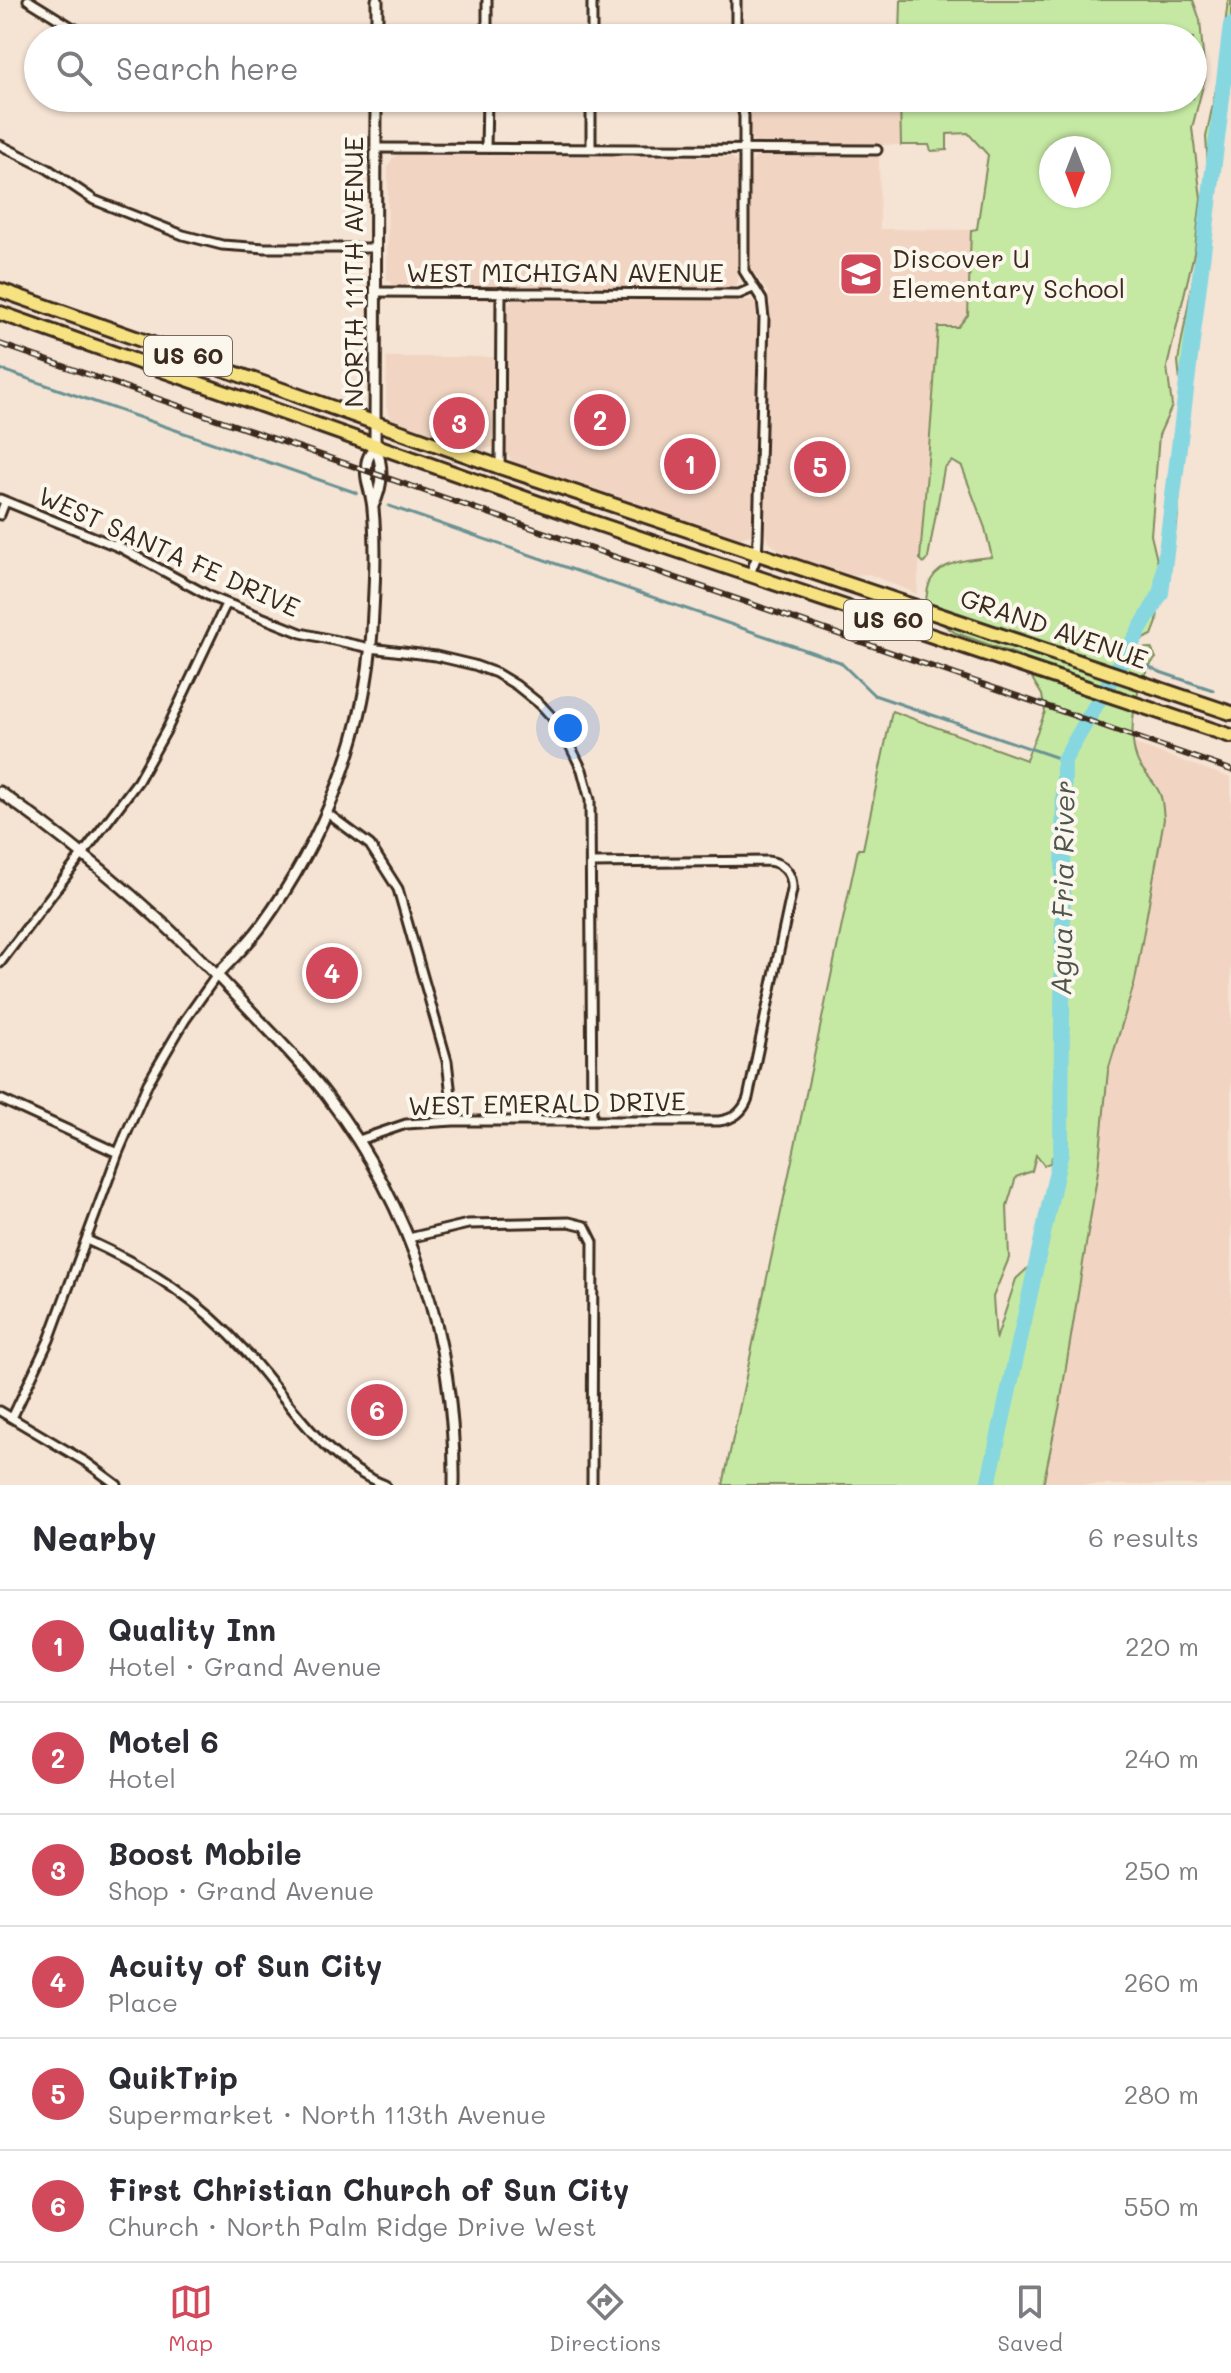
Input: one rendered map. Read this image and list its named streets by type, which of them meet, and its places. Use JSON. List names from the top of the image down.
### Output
{
  "streets": {
    "highway": ["US 60", "GRAND AVENUE"],
    "street": [
      "NORTH 111TH AVENUE",
      "WEST MICHIGAN AVENUE",
      "WEST SANTA FE DRIVE",
      "WEST EMERALD DRIVE"
    ]
  },
  "crossings": [
    ["NORTH 111TH AVENUE", "WEST MICHIGAN AVENUE"],
    ["NORTH 111TH AVENUE", "WEST SANTA FE DRIVE"],
    ["NORTH 111TH AVENUE", "GRAND AVENUE"],
    ["WEST SANTA FE DRIVE", "WEST EMERALD DRIVE"]
  ],
  "water": ["Agua Fria River"],
  "places": {
    "school or university": ["Discover U Elementary School"]
  },
  "north": "bottom",
  "page": {
    "search": "Search here",
    "pins": [
      "2",
      "3",
      "1",
      "5",
      "4",
      "6"
    ],
    "heading": ["Nearby", "6 results"],
    "list": [
      {
        "mark": "1",
        "name": "Quality Inn",
        "note": "Hotel · Grand Avenue",
        "value": "220 m"
      },
      {
        "mark": "2",
        "name": "Motel 6",
        "note": "Hotel",
        "value": "240 m"
      },
      {
        "mark": "3",
        "name": "Boost Mobile",
        "note": "Shop · Grand Avenue",
        "value": "250 m"
      },
      {
        "mark": "4",
        "name": "Acuity of Sun City",
        "note": "Place",
        "value": "260 m"
      },
      {
        "mark": "5",
        "name": "QuikTrip",
        "note": "Supermarket · North 113th Avenue",
        "value": "280 m"
      },
      {
        "mark": "6",
        "name": "First Christian Church of Sun City",
        "note": "Church · North Palm Ridge Drive West",
        "value": "550 m"
      }
    ],
    "nav": ["Map", "Directions", "Saved"]
  }
}
